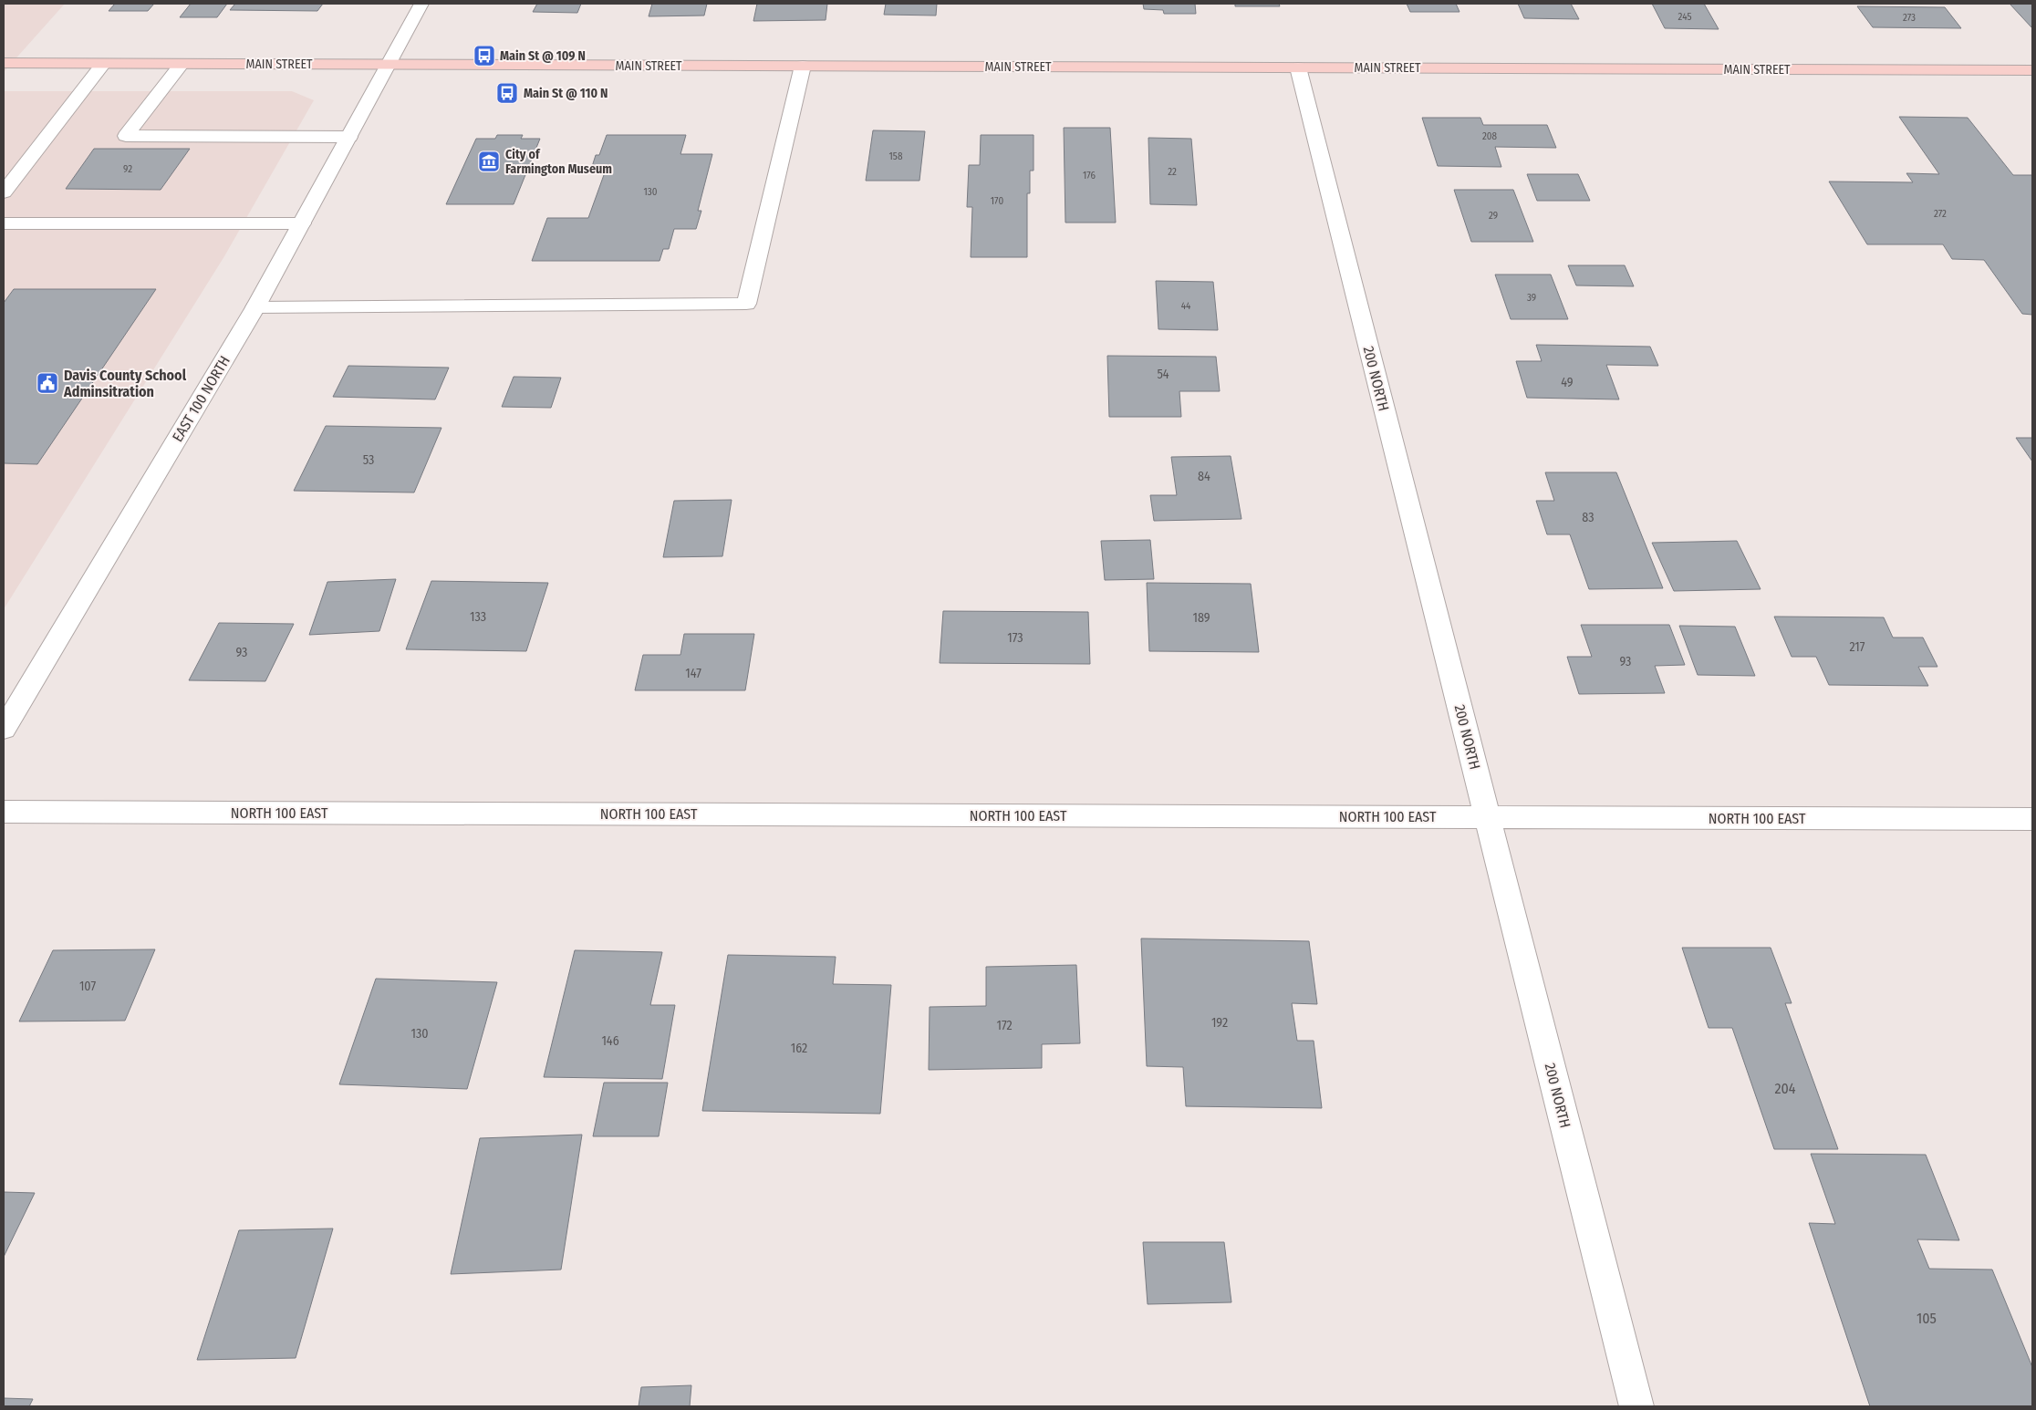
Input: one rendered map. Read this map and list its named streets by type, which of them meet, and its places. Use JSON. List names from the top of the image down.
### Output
{
  "streets": {
    "main road": ["MAIN STREET"],
    "street": ["200 NORTH", "EAST 100 NORTH", "NORTH 100 EAST"]
  },
  "crossings": [
    ["MAIN STREET", "200 NORTH"],
    ["MAIN STREET", "EAST 100 NORTH"],
    ["200 NORTH", "NORTH 100 EAST"]
  ],
  "places": {
    "bus stop": ["Main St @ 109 N", "Main St @ 110 N"],
    "museum": ["City of Farmington Museum"],
    "public building": ["Davis County School Adminsitration"]
  },
  "house_numbers": [
    "245",
    "273",
    "208",
    "158",
    "92",
    "22",
    "176",
    "130",
    "170",
    "272",
    "29",
    "39",
    "44",
    "54",
    "49",
    "53",
    "84",
    "83",
    "133",
    "189",
    "173",
    "217",
    "93",
    "93",
    "147",
    "107",
    "192",
    "172",
    "130",
    "146",
    "162",
    "204",
    "105"
  ]
}
